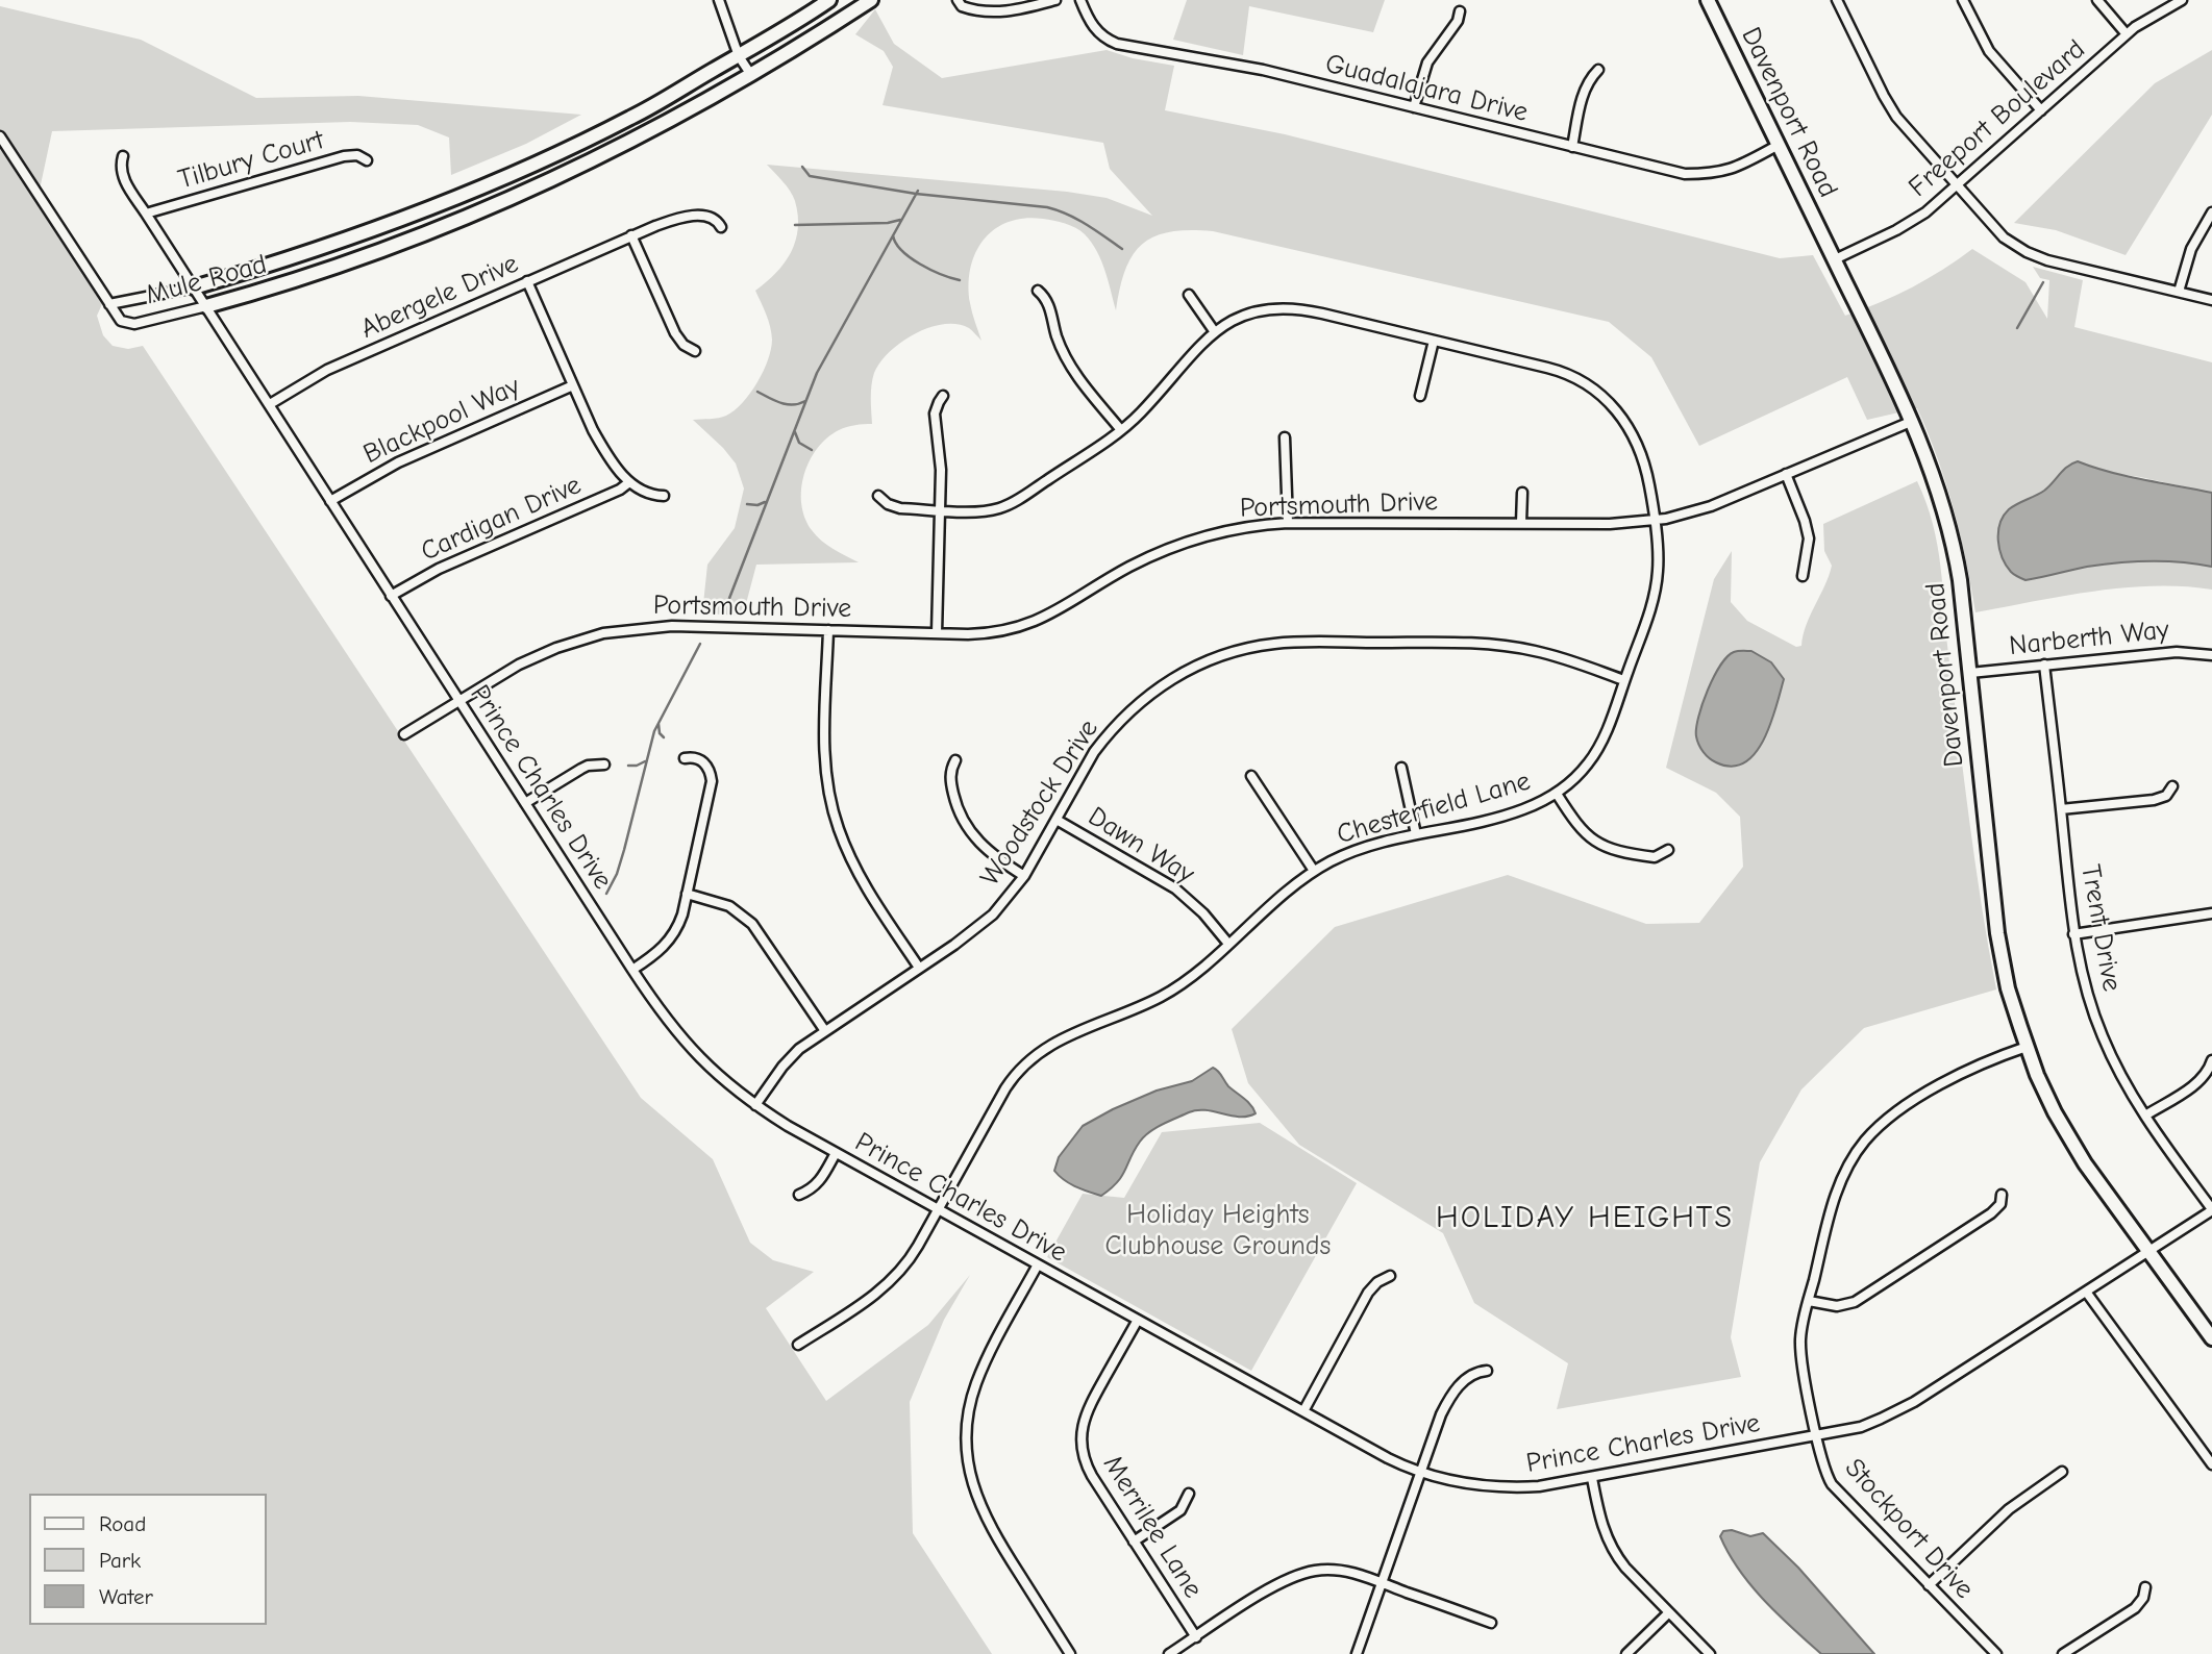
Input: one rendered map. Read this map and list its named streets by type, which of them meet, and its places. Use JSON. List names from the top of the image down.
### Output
{
  "streets": {
    "street": [
      "Guadalajara Drive",
      "Davenport Road",
      "Freeport Boulevard",
      "Tilbury Court",
      "Mule Road",
      "Abergele Drive",
      "Blackpool Way",
      "Portsmouth Drive",
      "Cardigan Drive",
      "Narberth Way",
      "Prince Charles Drive",
      "Woodstock Drive",
      "Chesterfield Lane",
      "Dawn Way",
      "Trent Drive",
      "Merrilee Lane",
      "Stockport Drive"
    ]
  },
  "crossings": [
    ["Guadalajara Drive", "Davenport Road"],
    ["Davenport Road", "Freeport Boulevard"],
    ["Davenport Road", "Portsmouth Drive"],
    ["Davenport Road", "Narberth Way"],
    ["Davenport Road", "Prince Charles Drive"],
    ["Davenport Road", "Stockport Drive"],
    ["Tilbury Court", "Prince Charles Drive"],
    ["Mule Road", "Prince Charles Drive"],
    ["Abergele Drive", "Prince Charles Drive"],
    ["Blackpool Way", "Prince Charles Drive"],
    ["Portsmouth Drive", "Prince Charles Drive"],
    ["Portsmouth Drive", "Chesterfield Lane"],
    ["Cardigan Drive", "Prince Charles Drive"],
    ["Narberth Way", "Trent Drive"],
    ["Prince Charles Drive", "Woodstock Drive"],
    ["Prince Charles Drive", "Chesterfield Lane"],
    ["Prince Charles Drive", "Trent Drive"],
    ["Prince Charles Drive", "Merrilee Lane"],
    ["Prince Charles Drive", "Stockport Drive"],
    ["Woodstock Drive", "Chesterfield Lane"],
    ["Woodstock Drive", "Dawn Way"],
    ["Chesterfield Lane", "Dawn Way"]
  ],
  "districts": ["HOLIDAY HEIGHTS"],
  "parks": ["Holiday Heights Clubhouse Grounds"],
  "legend": ["Road", "Park", "Water"]
}
